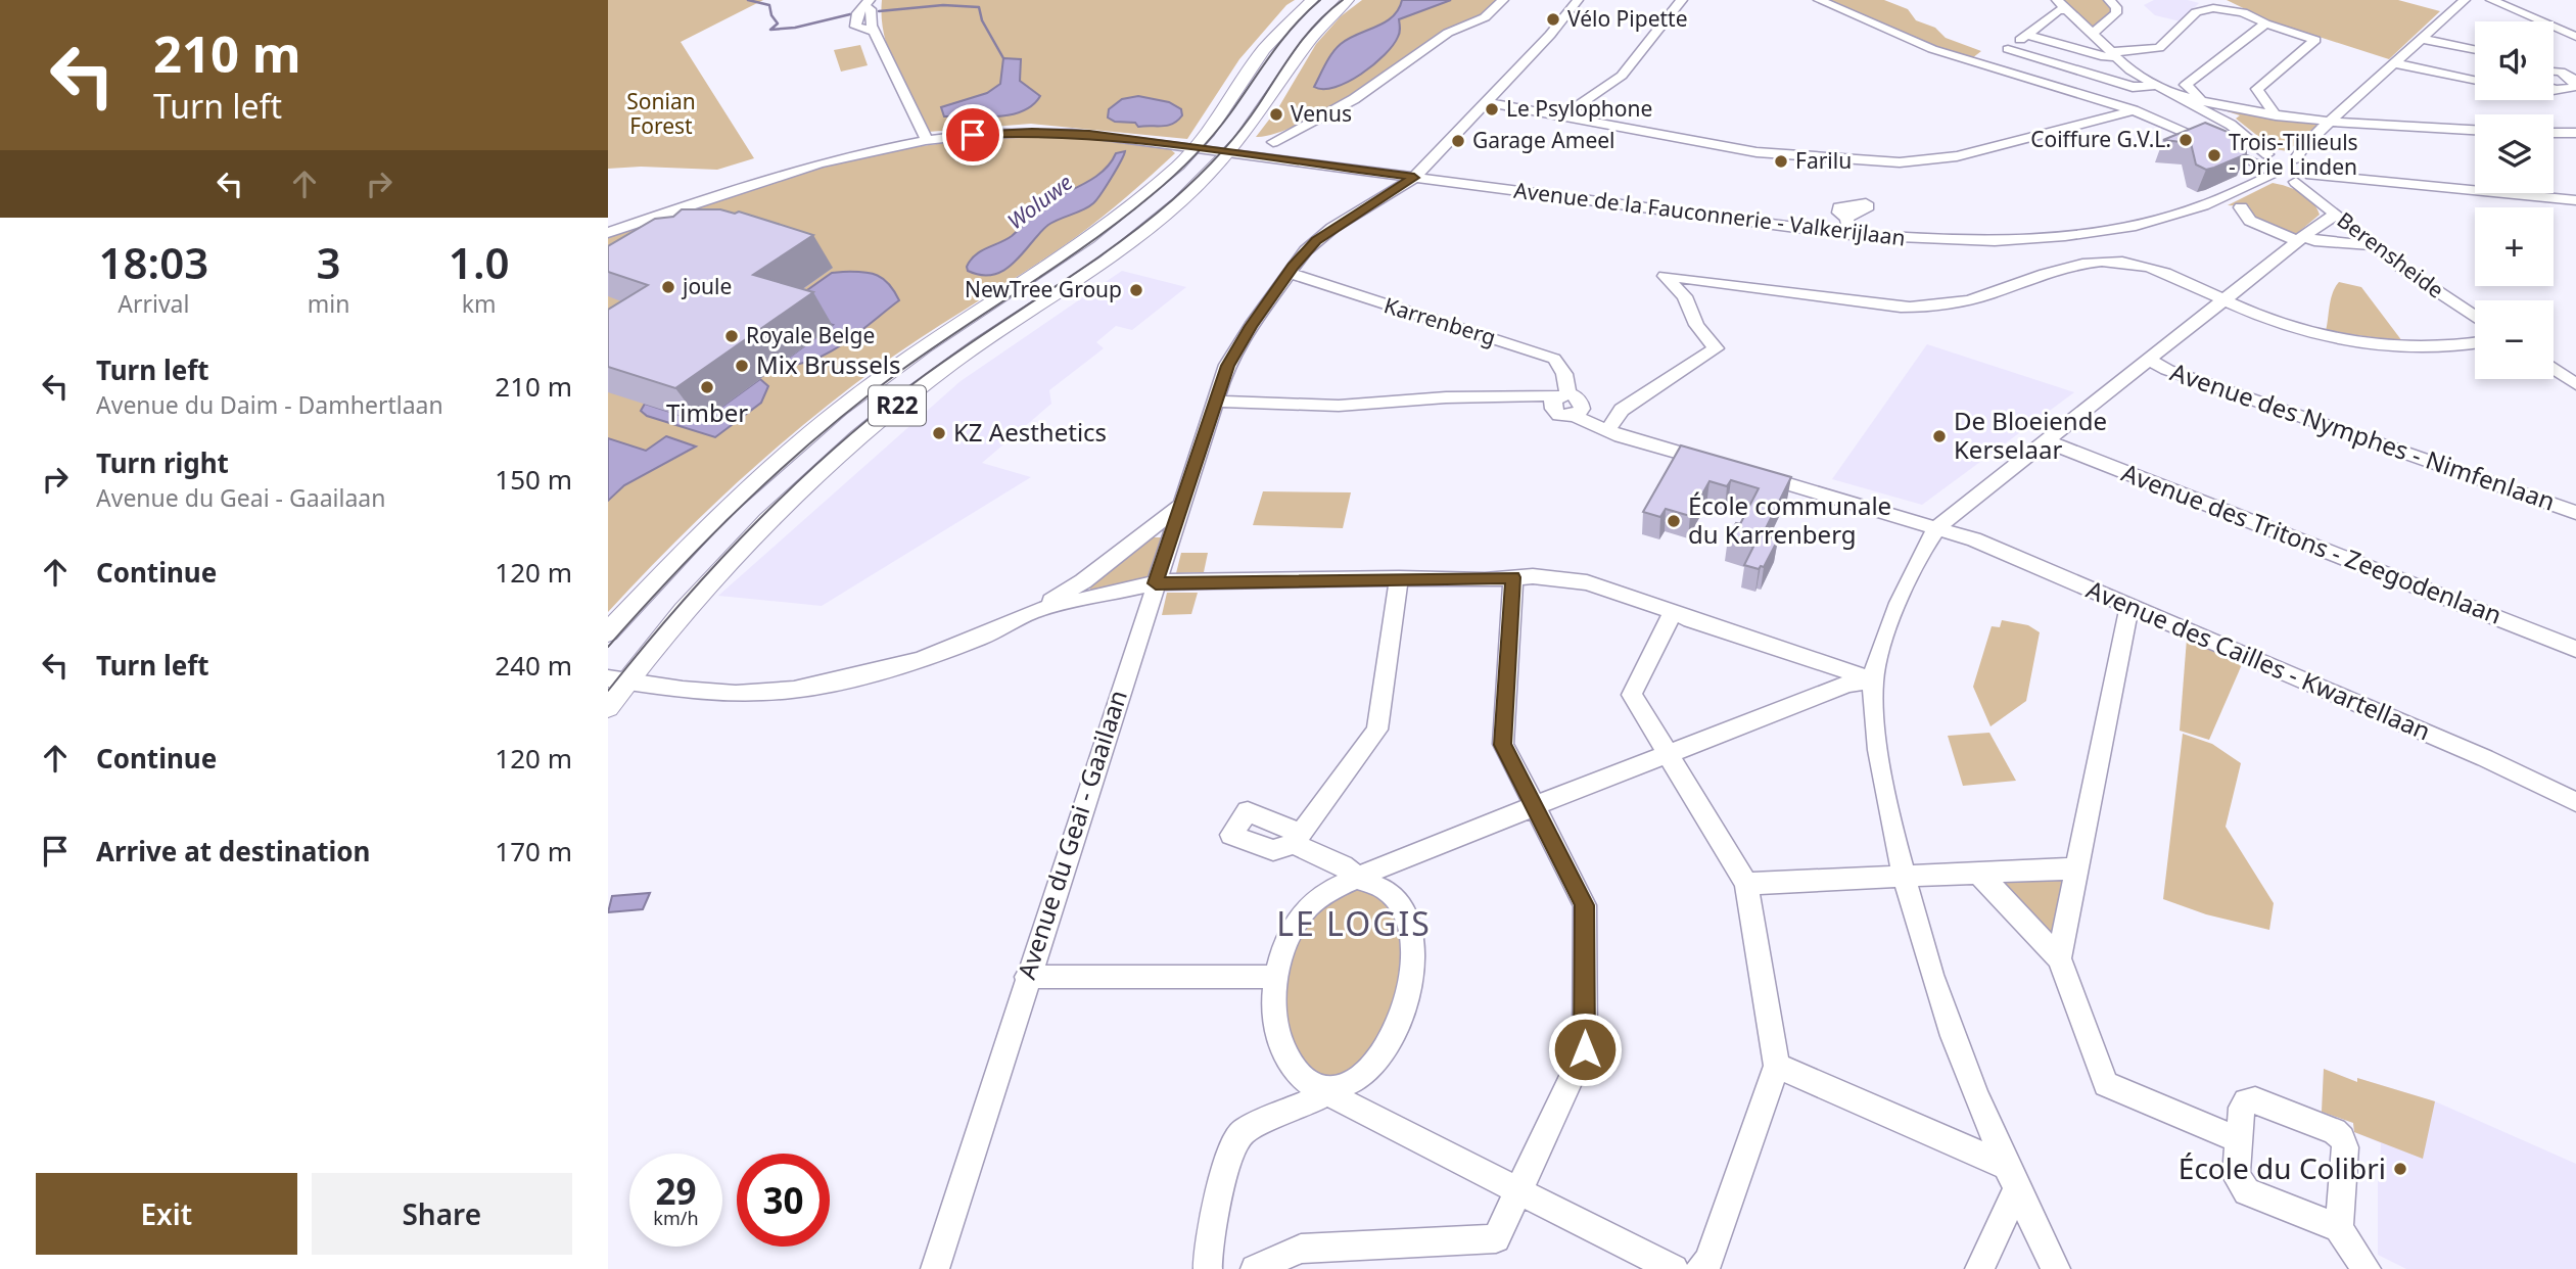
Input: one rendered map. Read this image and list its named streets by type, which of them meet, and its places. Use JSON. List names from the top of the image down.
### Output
{
  "streets": {
    "main road": ["R22"],
    "street": [
      "Avenue de la Fauconnerie - Valkerijlaan",
      "Berensheide",
      "Karrenberg",
      "Avenue des Nymphes - Nimfenlaan",
      "Avenue des Tritons - Zeegodenlaan",
      "Avenue des Cailles - Kwartellaan",
      "Avenue du Geai - Gaailaan"
    ]
  },
  "crossings": [
    ["Avenue de la Fauconnerie - Valkerijlaan", "R22"]
  ],
  "districts": ["LE LOGIS"],
  "water": ["Woluwe"],
  "parks": ["Sonian Forest"],
  "places": [
    "Vélo Pipette",
    "Le Psylophone",
    "Venus",
    "Coiffure G.V.L.",
    "Garage Ameel",
    "Trois-Tillieuls - Drie Linden",
    "Farilu",
    "joule",
    "NewTree Group",
    "Royale Belge",
    "Mix Brussels",
    "Timber",
    "KZ Aesthetics",
    "De Bloeiende Kerselaar",
    "École communale du Karrenberg",
    "École du Colibri"
  ],
  "page": {
    "turn": ["210 m", "Turn left"],
    "map_buttons": ["+", "−"],
    "eta": [
      "18:03",
      "Arrival",
      "3",
      "min",
      "1.0",
      "km"
    ],
    "list": [
      {
        "name": "Turn left",
        "note": "Avenue du Daim - Damhertlaan",
        "value": "210 m"
      },
      {
        "name": "Turn right",
        "note": "Avenue du Geai - Gaailaan",
        "value": "150 m"
      },
      {
        "name": "Continue",
        "value": "120 m"
      },
      {
        "name": "Turn left",
        "value": "240 m"
      },
      {
        "name": "Continue",
        "value": "120 m"
      },
      {
        "name": "Arrive at destination",
        "value": "170 m"
      }
    ],
    "speed": "29 km/h",
    "limit": "30",
    "buttons": ["Exit", "Share"]
  }
}
